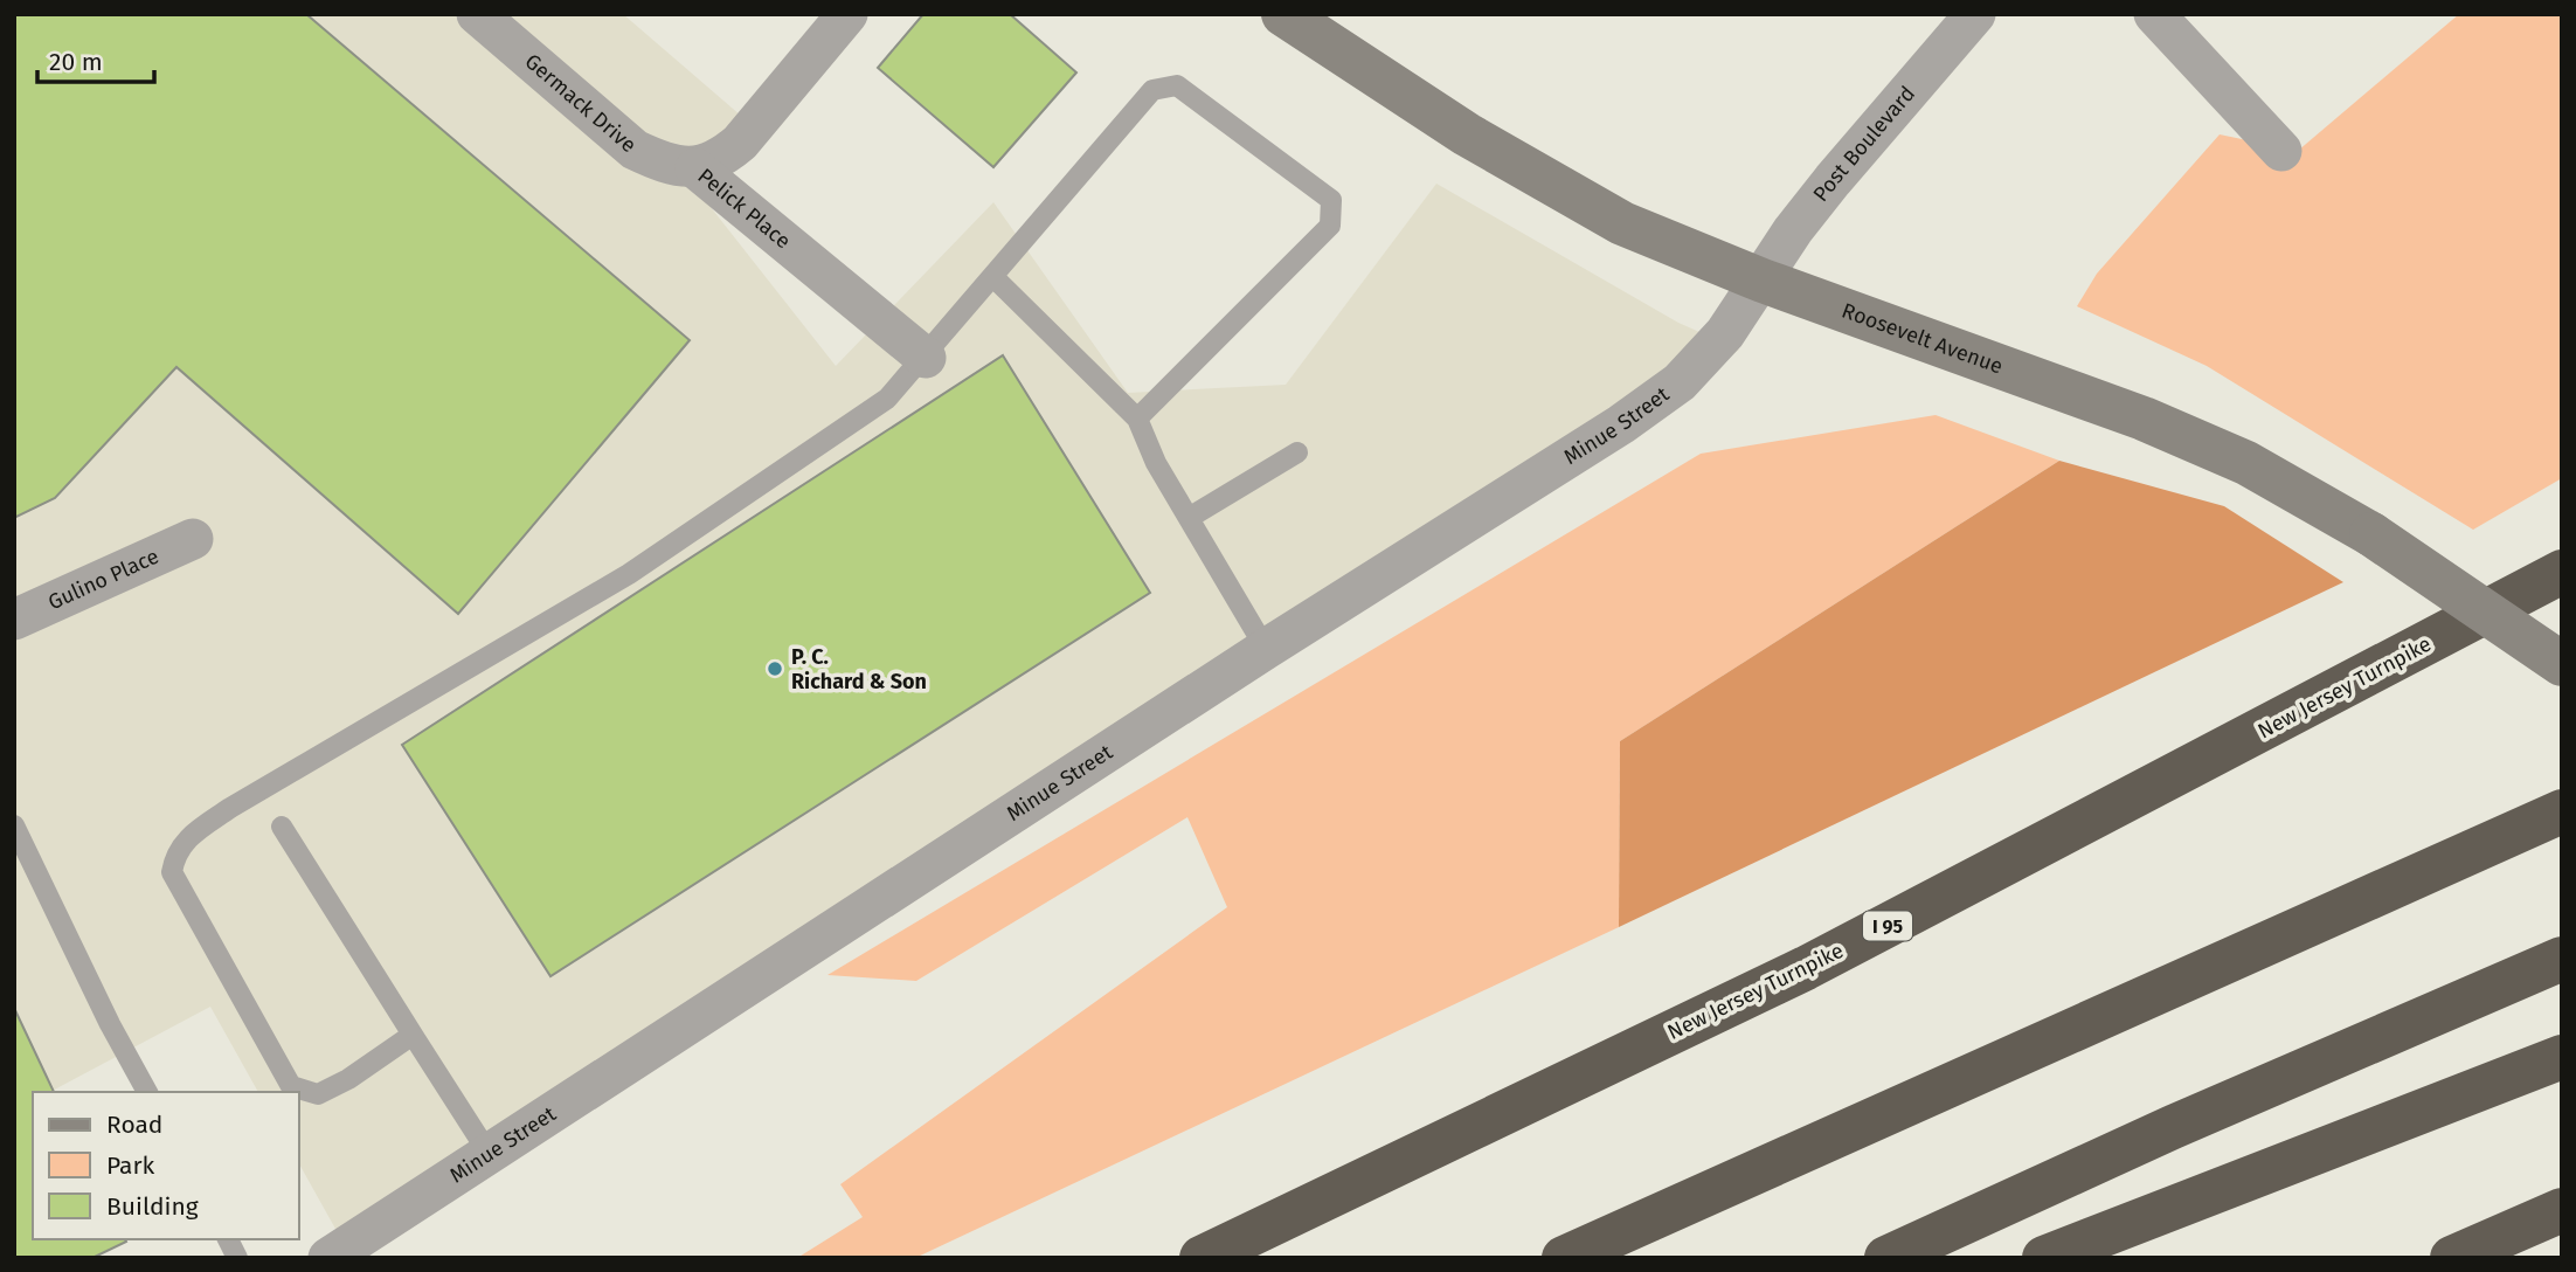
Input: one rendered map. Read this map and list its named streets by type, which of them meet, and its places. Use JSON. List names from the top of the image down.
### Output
{
  "streets": {
    "highway": ["New Jersey Turnpike", "I 95"],
    "main road": ["Roosevelt Avenue"],
    "street": [
      "Germack Drive",
      "Post Boulevard",
      "Pelick Place",
      "Minue Street",
      "Gulino Place"
    ]
  },
  "crossings": [
    ["Germack Drive", "Pelick Place"],
    ["Post Boulevard", "Roosevelt Avenue"],
    ["Post Boulevard", "Minue Street"],
    ["Roosevelt Avenue", "Minue Street"]
  ],
  "places": ["P. C. Richard & Son"],
  "legend": ["Road", "Park", "Building"],
  "scale_bar": "20 m"
}
